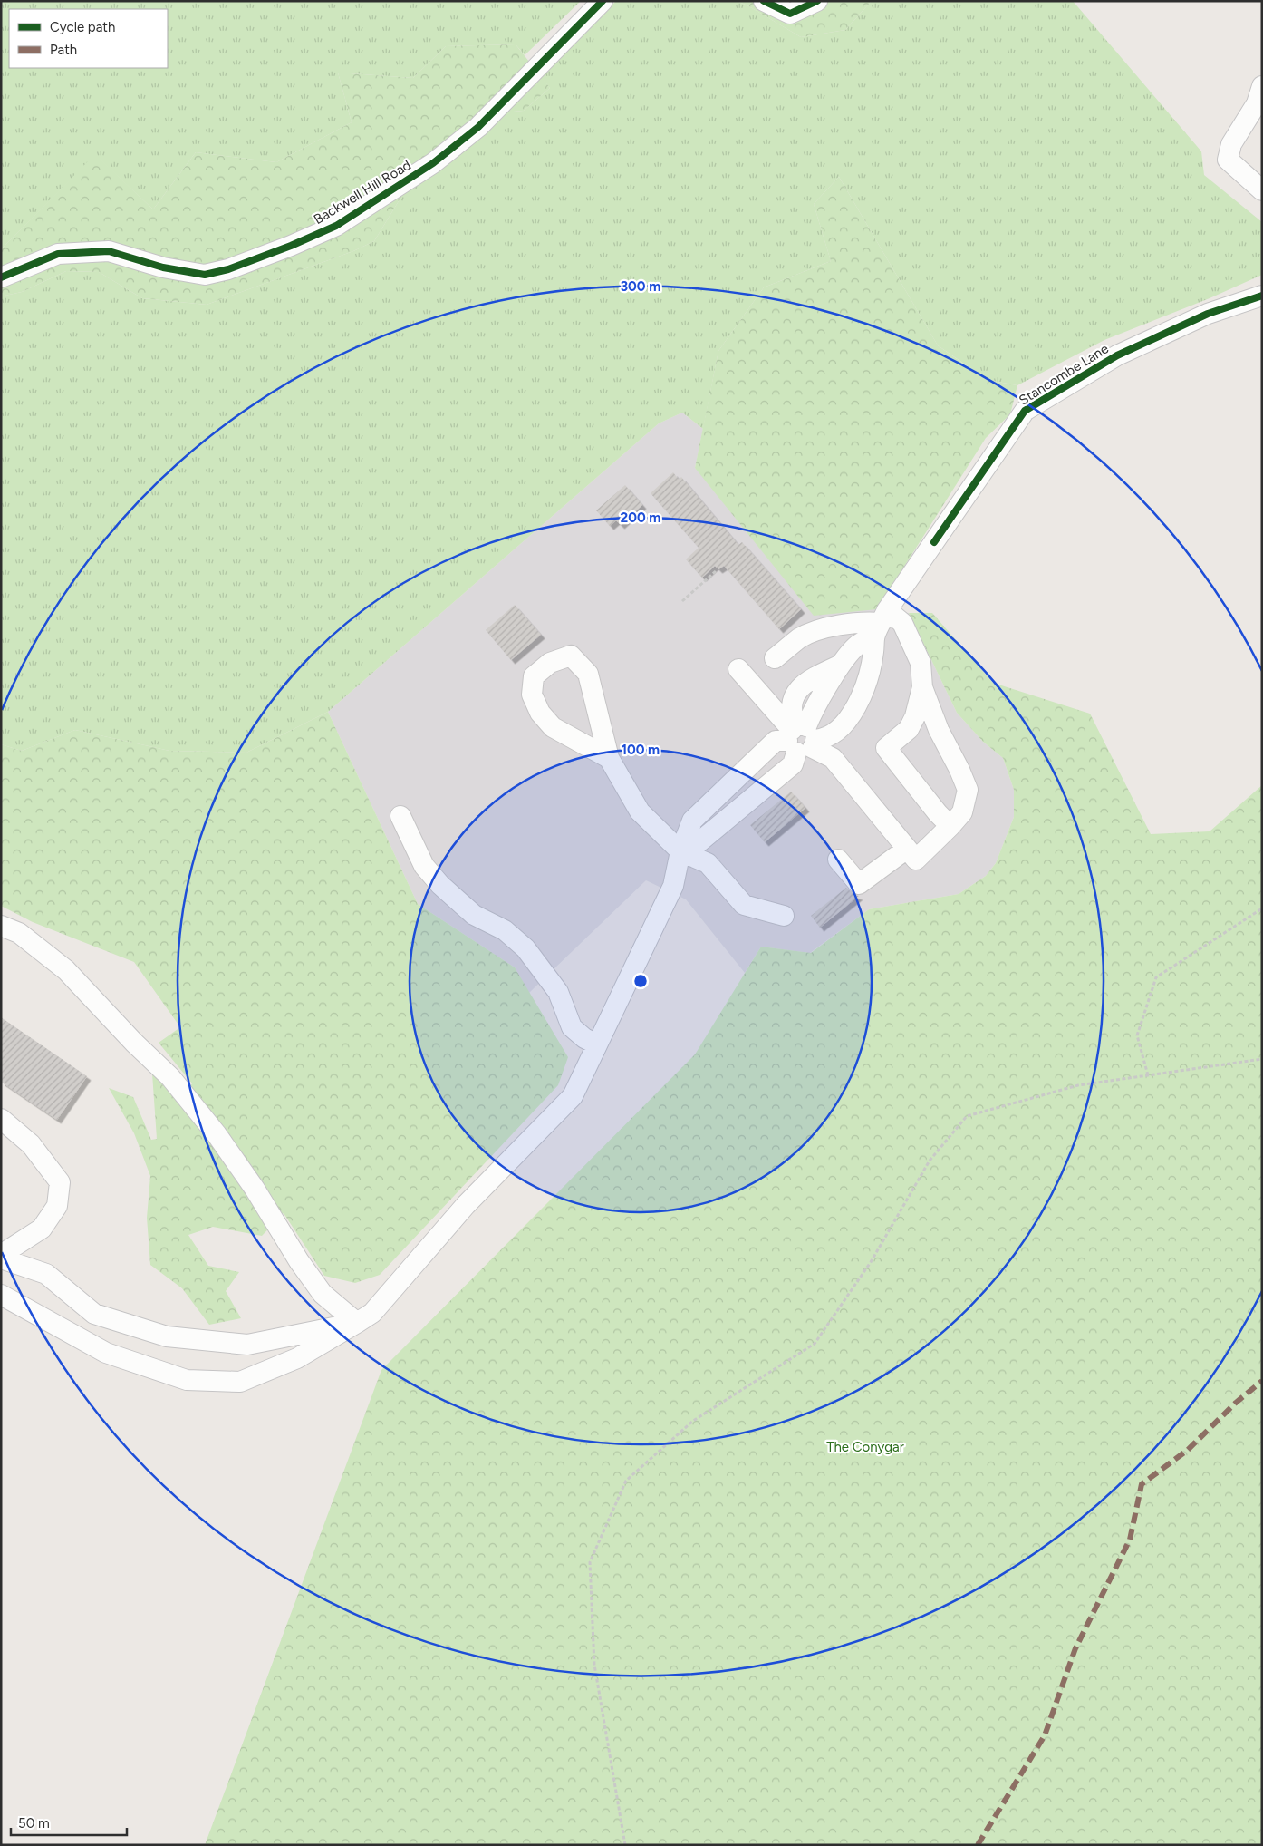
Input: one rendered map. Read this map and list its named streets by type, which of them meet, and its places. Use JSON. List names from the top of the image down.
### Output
{
  "streets": {
    "street": ["Backwell Hill Road", "Stancombe Lane"]
  },
  "parks": ["The Conygar"],
  "legend": ["Cycle path", "Path"],
  "scale_bar": "50 m",
  "rings": ["300 m", "200 m", "100 m"]
}
